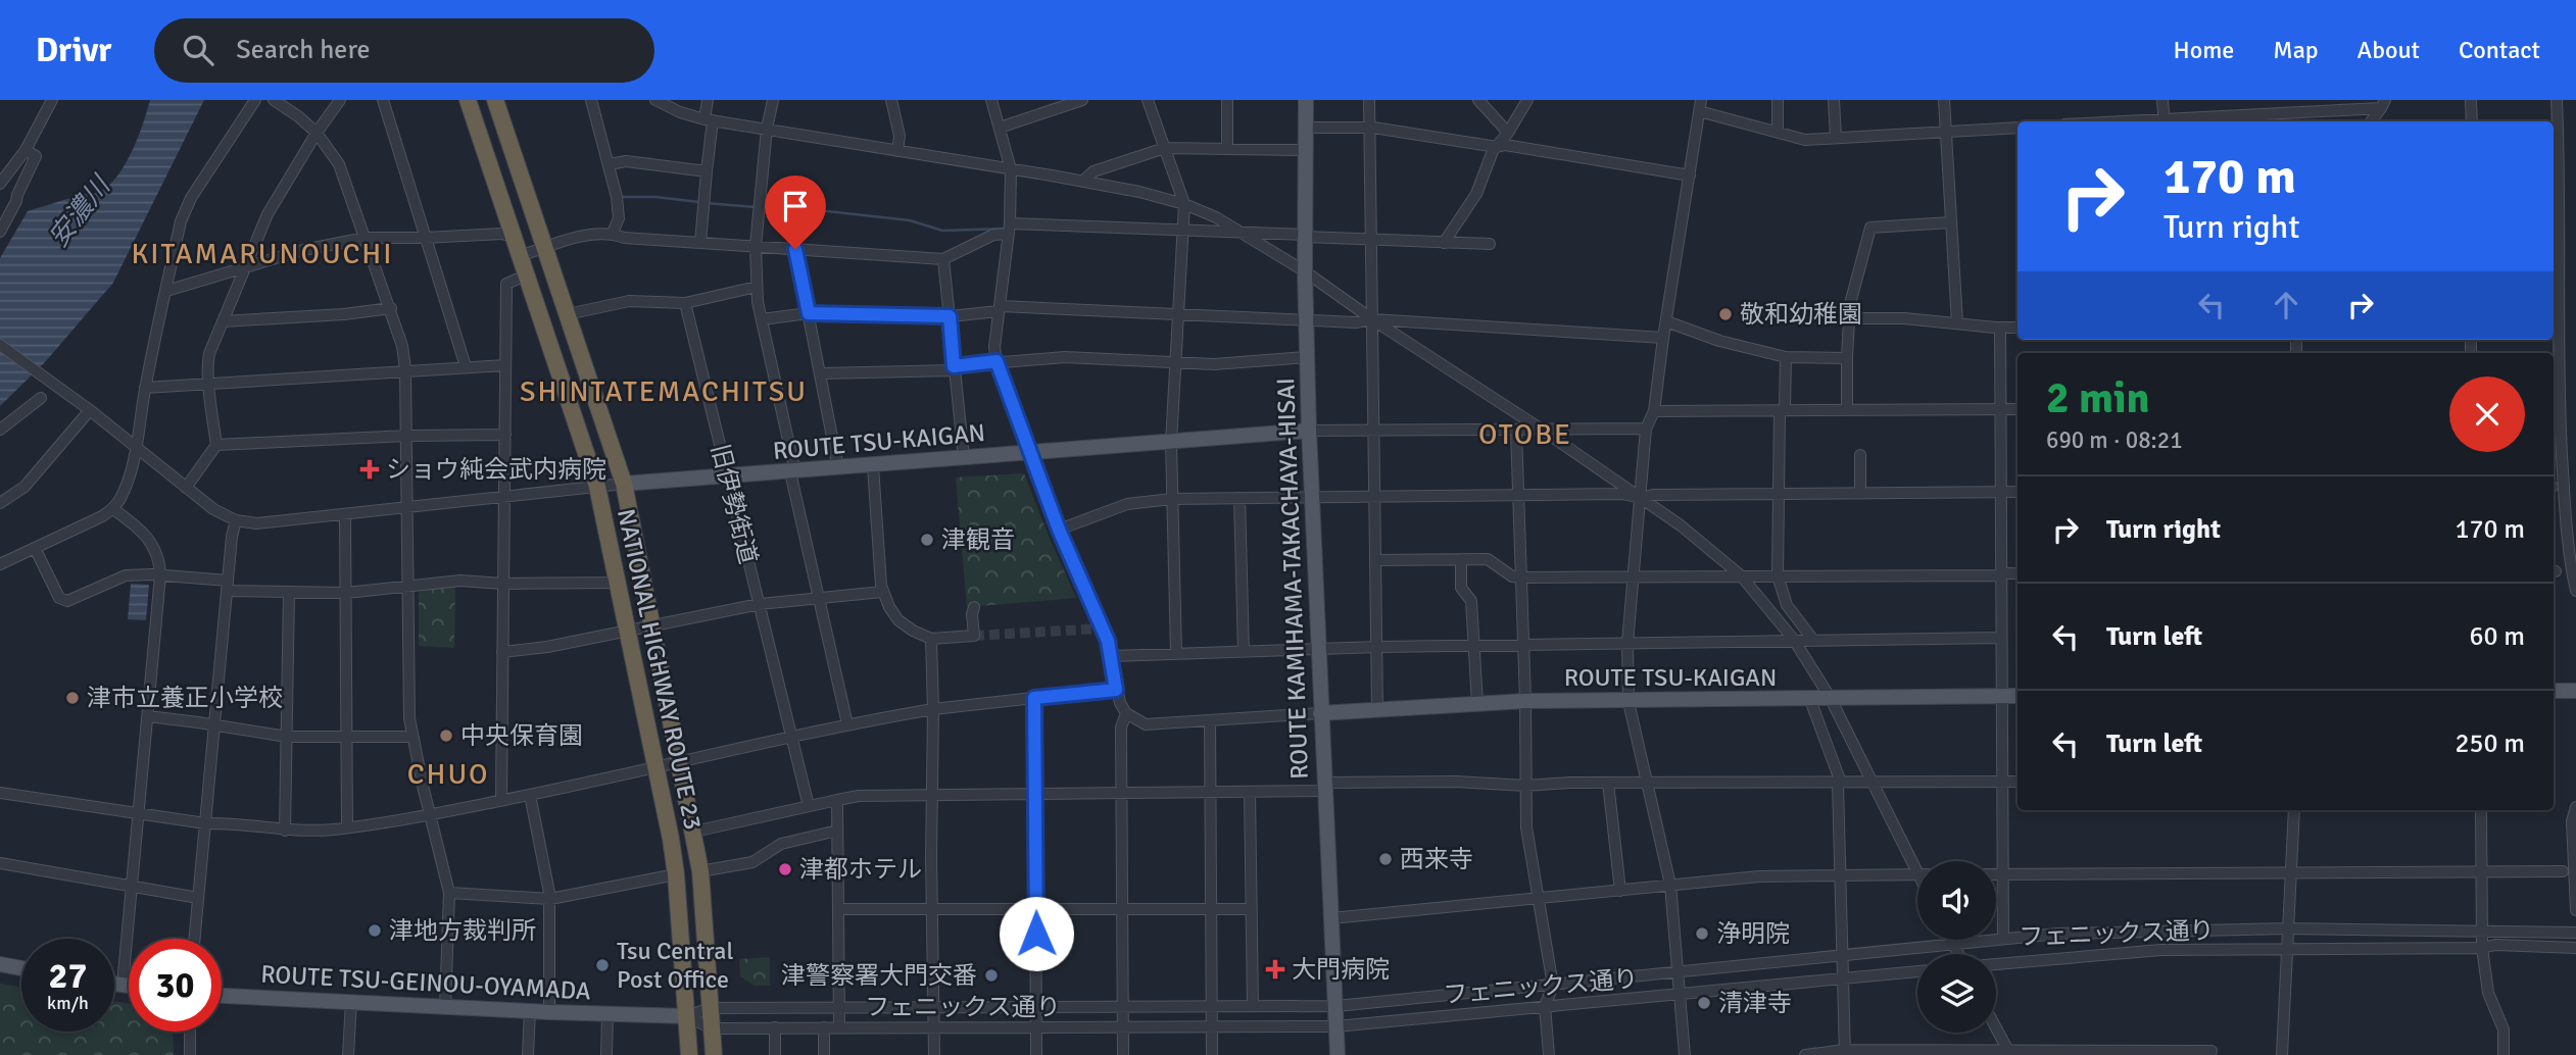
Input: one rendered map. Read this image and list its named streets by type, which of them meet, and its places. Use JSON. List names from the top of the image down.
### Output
{
  "streets": {
    "highway": ["NATIONAL HIGHWAY ROUTE 23"],
    "main road": ["ROUTE TSU-KAIGAN", "ROUTE KAMIHAMA-TAKACHAYA-HISAI", "ROUTE TSU-GEINOU-OYAMADA"],
    "street": ["旧伊勢街道", "フェニックス通り"]
  },
  "crossings": [
    ["ROUTE TSU-KAIGAN", "旧伊勢街道"],
    ["ROUTE TSU-KAIGAN", "ROUTE KAMIHAMA-TAKACHAYA-HISAI"],
    ["ROUTE TSU-KAIGAN", "NATIONAL HIGHWAY ROUTE 23"],
    ["ROUTE KAMIHAMA-TAKACHAYA-HISAI", "フェニックス通り"],
    ["NATIONAL HIGHWAY ROUTE 23", "フェニックス通り"],
    ["NATIONAL HIGHWAY ROUTE 23", "ROUTE TSU-GEINOU-OYAMADA"],
    ["フェニックス通り", "ROUTE TSU-GEINOU-OYAMADA"]
  ],
  "districts": [
    "KITAMARUNOUCHI",
    "SHINTATEMACHITSU",
    "OTOBE",
    "CHUO"
  ],
  "water": ["安濃川"],
  "places": {
    "other": [
      "敬和幼稚園",
      "津観音",
      "津市立養正小学校",
      "中央保育園",
      "西来寺",
      "津都ホテル",
      "津地方裁判所",
      "浄明院",
      "Tsu Central Post Office",
      "津警察署大門交番",
      "清津寺"
    ],
    "health": ["ショウ純会武内病院", "大門病院"]
  },
  "page": {
    "header": "Drivr",
    "search": "Search here",
    "nav": [
      "Home",
      "Map",
      "About",
      "Contact"
    ],
    "turn": ["170 m", "Turn right"],
    "heading": ["2 min", "690 m · 08:21"],
    "list": [
      {
        "name": "Turn right",
        "value": "170 m"
      },
      {
        "name": "Turn left",
        "value": "60 m"
      },
      {
        "name": "Turn left",
        "value": "250 m"
      }
    ],
    "speed": "27 km/h",
    "limit": "30"
  }
}
